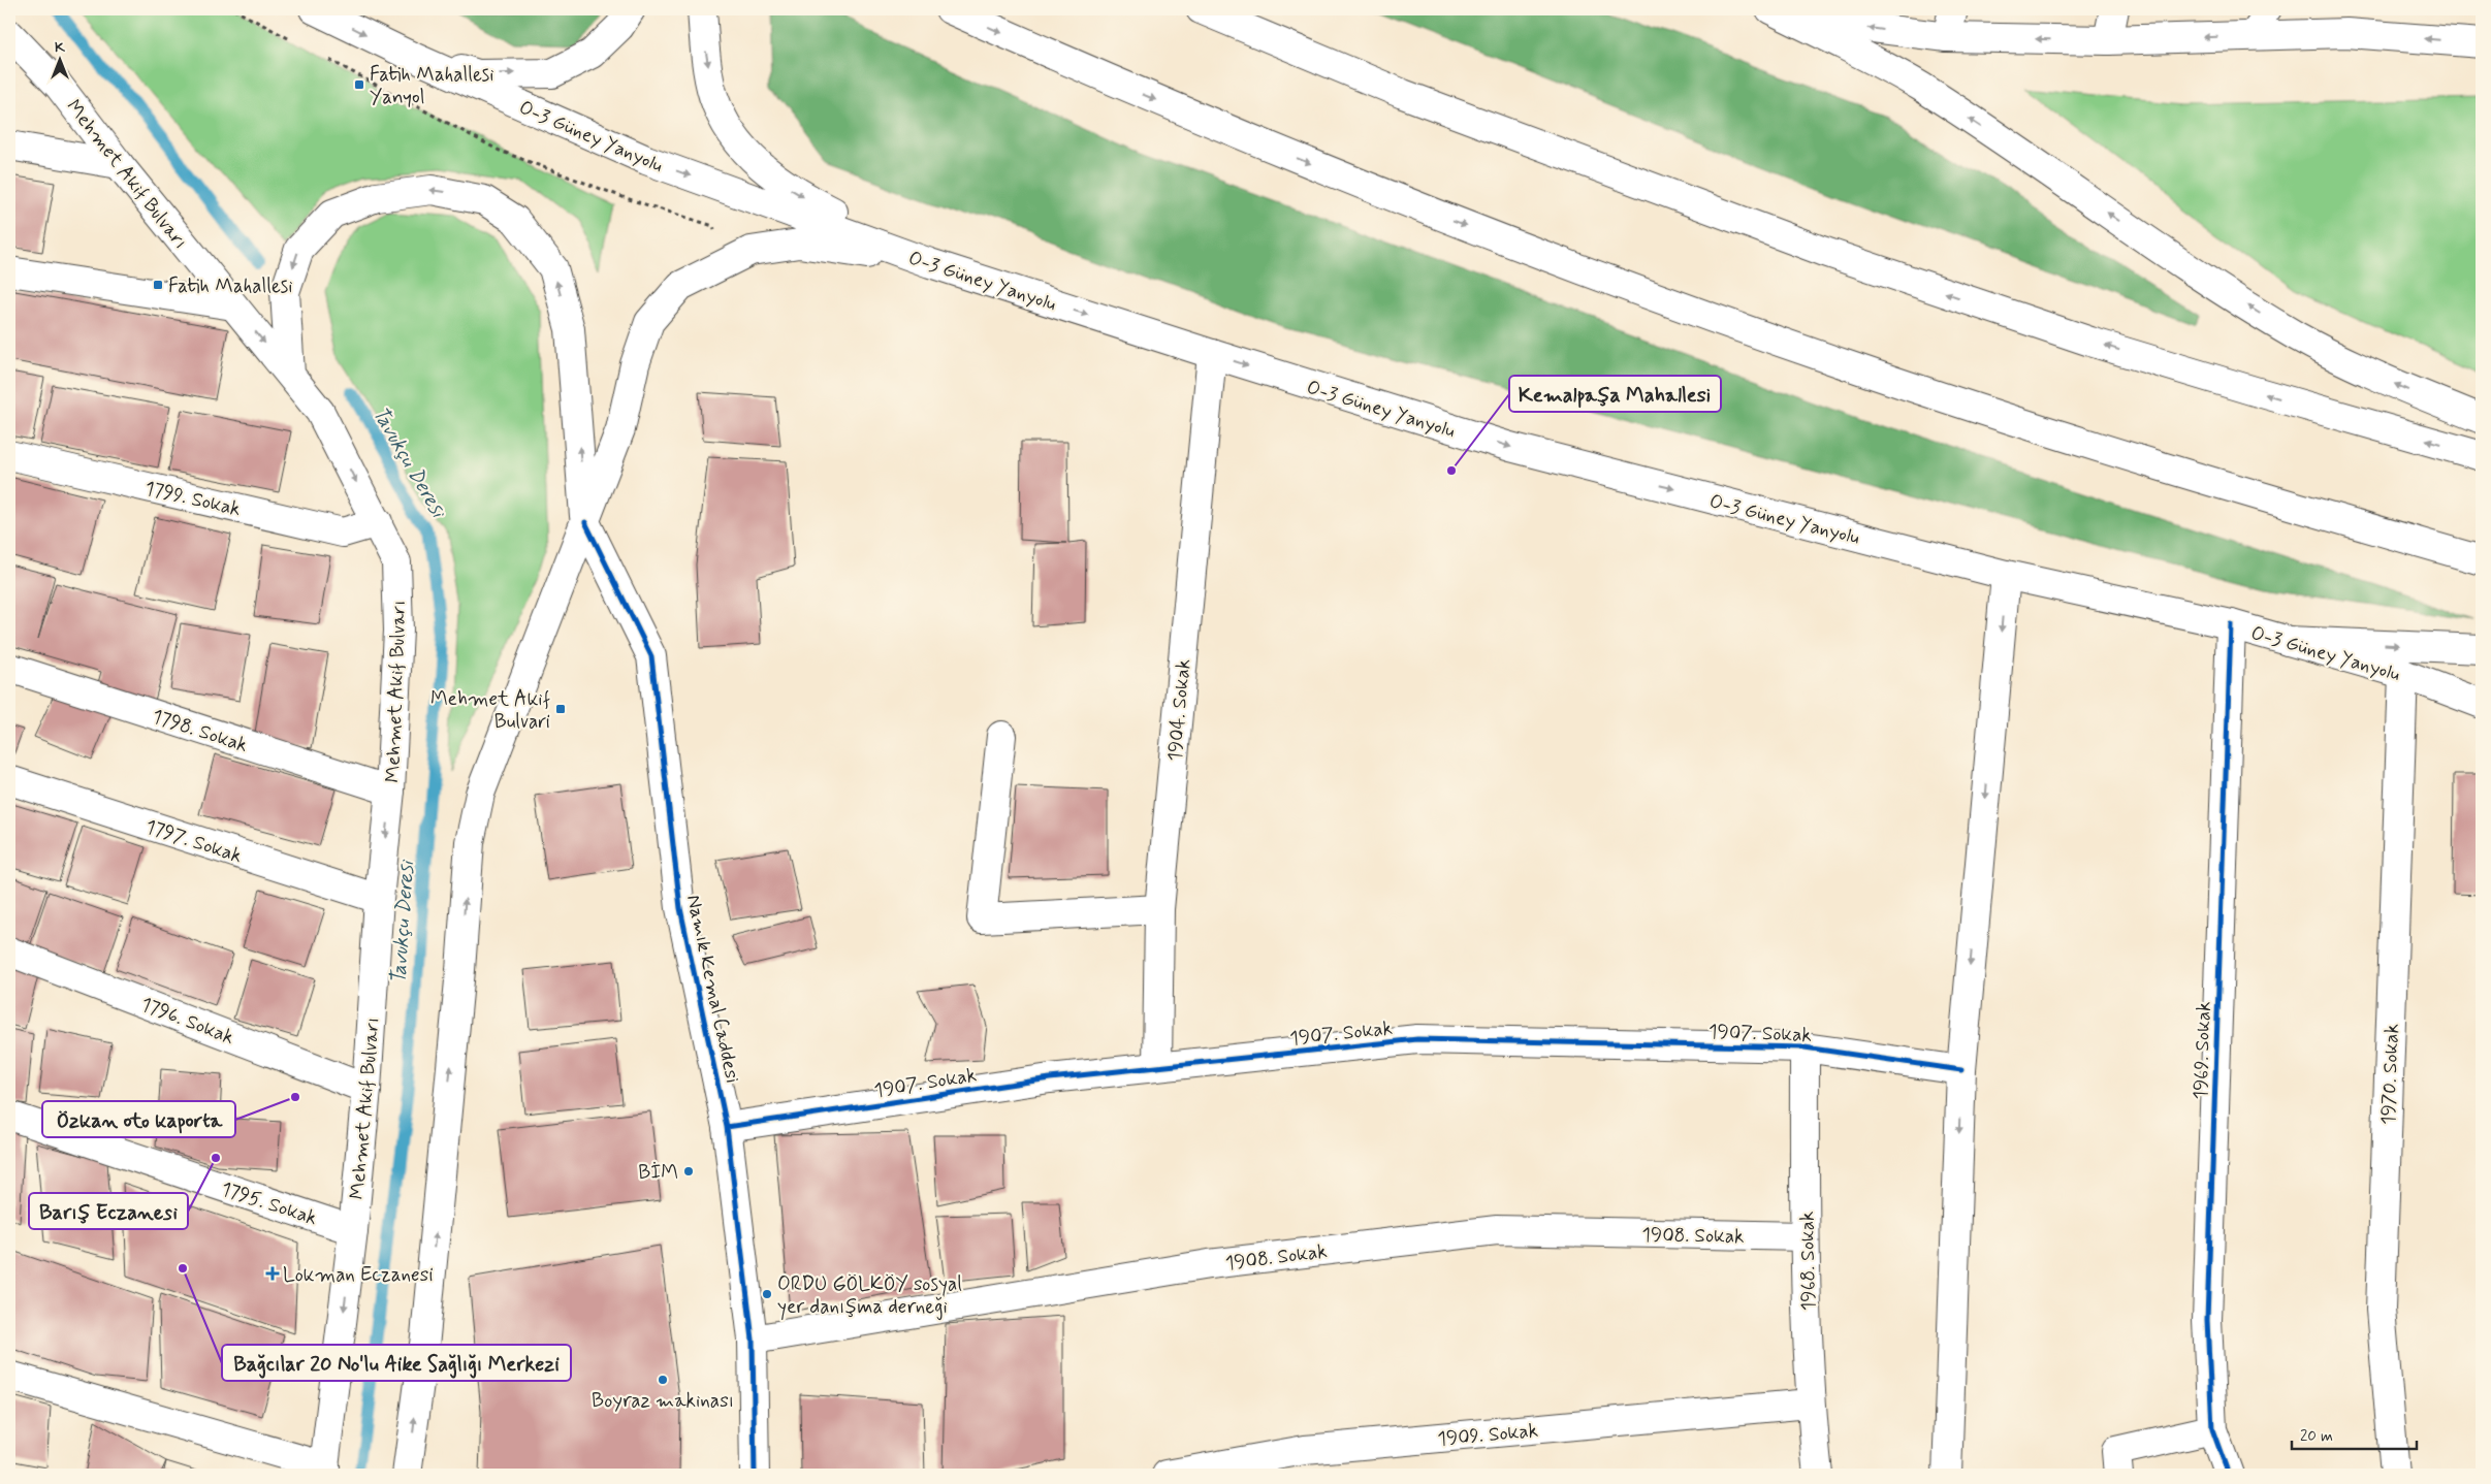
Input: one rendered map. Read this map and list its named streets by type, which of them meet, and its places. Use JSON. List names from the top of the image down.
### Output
{
  "streets": {
    "main road": [
      "O-3 Güney Yanyolu",
      "Mehmet Akif Bulvarı",
      "1799. Sokak",
      "1904. Sokak",
      "1798. Sokak",
      "1797. Sokak",
      "Namık Kemal Caddesi",
      "1796. Sokak",
      "1907. Sokak",
      "1969. Sokak",
      "1970. Sokak",
      "1795. Sokak",
      "1908. Sokak",
      "1968. Sokak",
      "1909. Sokak"
    ]
  },
  "crossings": [
    ["O-3 Güney Yanyolu", "1904. Sokak"],
    ["O-3 Güney Yanyolu", "1969. Sokak"],
    ["O-3 Güney Yanyolu", "1970. Sokak"],
    ["Mehmet Akif Bulvarı", "1799. Sokak"],
    ["Mehmet Akif Bulvarı", "1798. Sokak"],
    ["Mehmet Akif Bulvarı", "1797. Sokak"],
    ["Mehmet Akif Bulvarı", "1796. Sokak"],
    ["Mehmet Akif Bulvarı", "1795. Sokak"],
    ["1904. Sokak", "1907. Sokak"],
    ["Namık Kemal Caddesi", "1907. Sokak"],
    ["Namık Kemal Caddesi", "1908. Sokak"],
    ["1907. Sokak", "1968. Sokak"],
    ["1908. Sokak", "1968. Sokak"],
    ["1968. Sokak", "1909. Sokak"]
  ],
  "water": ["Tavukçu Deresi"],
  "places": {
    "transit": ["Fatih Mahallesi Yanyol", "Fatih Mahallesi", "Mehmet Akif Bulvari"],
    "other": [
      "Kemalpaşa Mahallesi",
      "Özkan oto kaporta",
      "Barış Eczanesi",
      "BİM",
      "Bağcılar 20 No'lu Aike Sağlığı Merkezi",
      "ORDU GÖLKÖY sosyal yer danışma derneği",
      "Boyraz makinası"
    ],
    "health": ["Lokman Eczanesi"]
  },
  "scale_bar": "20 m",
  "north": "top"
}
